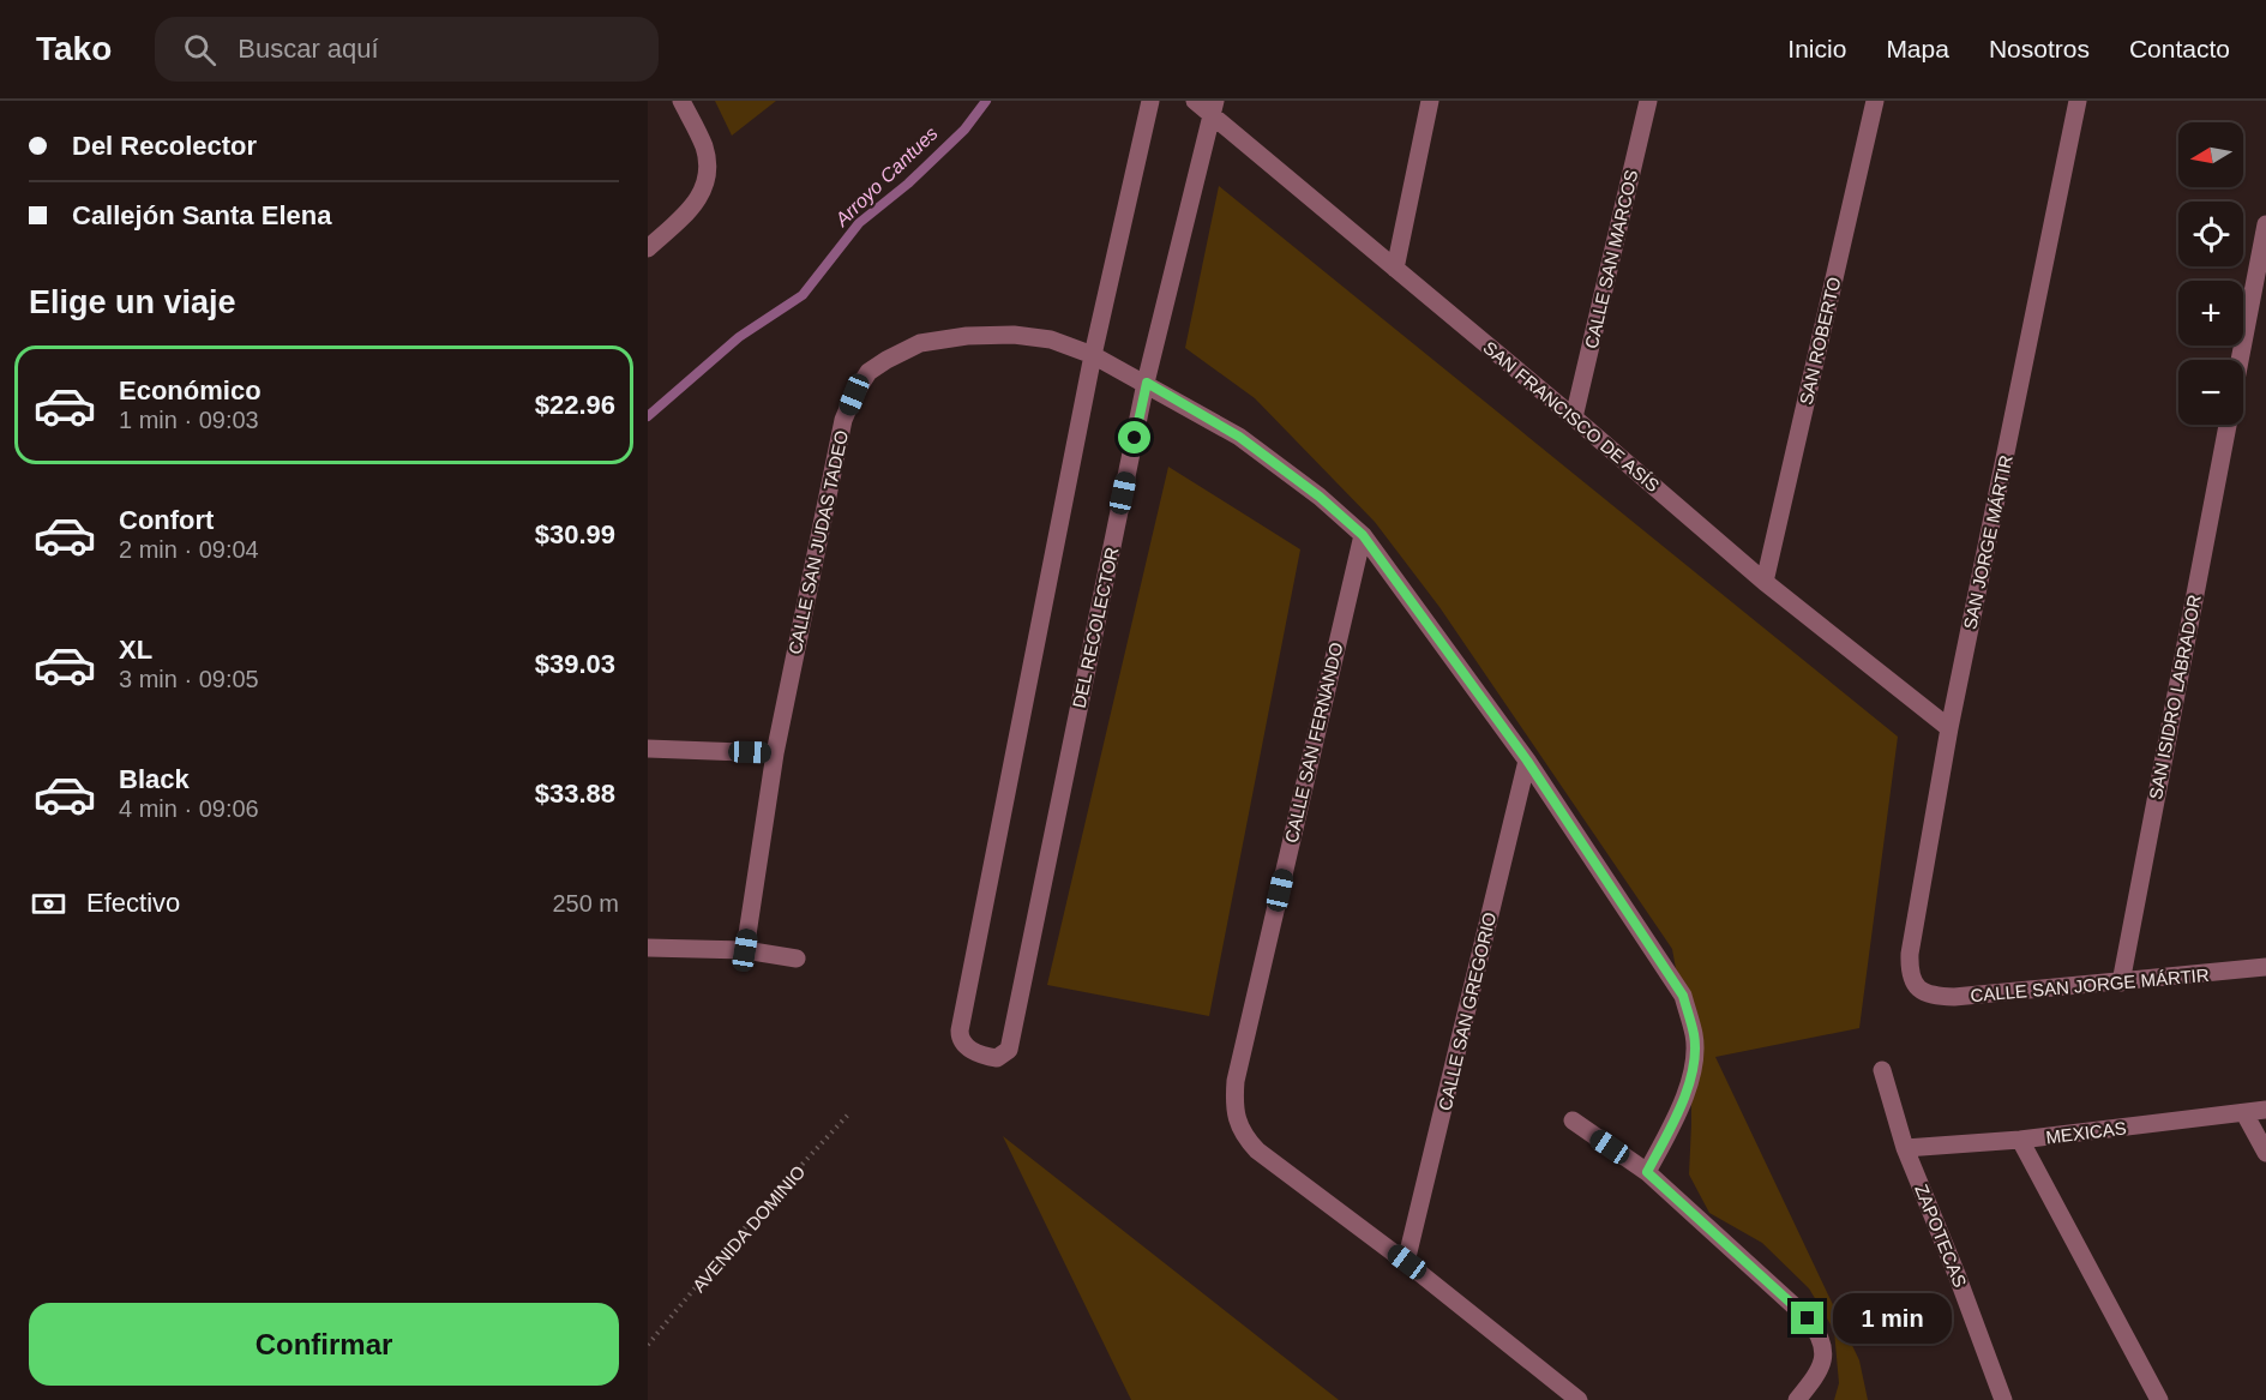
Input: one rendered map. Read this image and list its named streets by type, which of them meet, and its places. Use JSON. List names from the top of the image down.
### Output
{
  "streets": {
    "street": [
      "CALLE SAN MARCOS",
      "SAN ROBERTO",
      "SAN FRANCISCO DE ASÍS",
      "CALLE SAN JUDAS TADEO",
      "SAN JORGE MÁRTIR",
      "DEL RECOLECTOR",
      "SAN ISIDRO LABRADOR",
      "CALLE SAN FERNANDO",
      "CALLE SAN JORGE MÁRTIR",
      "CALLE SAN GREGORIO",
      "MEXICAS",
      "ZAPOTECAS"
    ],
    "path": ["AVENIDA DOMINIO"]
  },
  "crossings": [
    ["CALLE SAN MARCOS", "SAN FRANCISCO DE ASÍS"],
    ["SAN ROBERTO", "SAN FRANCISCO DE ASÍS"],
    ["SAN FRANCISCO DE ASÍS", "SAN JORGE MÁRTIR"],
    ["SAN FRANCISCO DE ASÍS", "DEL RECOLECTOR"],
    ["CALLE SAN JUDAS TADEO", "DEL RECOLECTOR"],
    ["CALLE SAN JUDAS TADEO", "CALLE SAN FERNANDO"],
    ["CALLE SAN JUDAS TADEO", "CALLE SAN GREGORIO"],
    ["SAN JORGE MÁRTIR", "CALLE SAN JORGE MÁRTIR"],
    ["SAN ISIDRO LABRADOR", "CALLE SAN JORGE MÁRTIR"],
    ["CALLE SAN FERNANDO", "CALLE SAN GREGORIO"],
    ["MEXICAS", "ZAPOTECAS"]
  ],
  "water": ["Arroyo Cantues"],
  "north": "left",
  "page": {
    "header": "Tako",
    "search": "Buscar aquí",
    "nav": [
      "Inicio",
      "Mapa",
      "Nosotros",
      "Contacto"
    ],
    "banner": ["Del Recolector", "Callejón Santa Elena"],
    "map_buttons": ["+", "−"],
    "heading": "Elige un viaje",
    "list": [
      {
        "name": "Económico",
        "note": "1 min · 09:03",
        "value": "$22.96"
      },
      {
        "name": "Confort",
        "note": "2 min · 09:04",
        "value": "$30.99"
      },
      {
        "name": "XL",
        "note": "3 min · 09:05",
        "value": "$39.03"
      },
      {
        "name": "Black",
        "note": "4 min · 09:06",
        "value": "$33.88"
      }
    ],
    "pay": ["Efectivo", "250 m"],
    "buttons": "Confirmar",
    "bubble": "1 min"
  }
}
